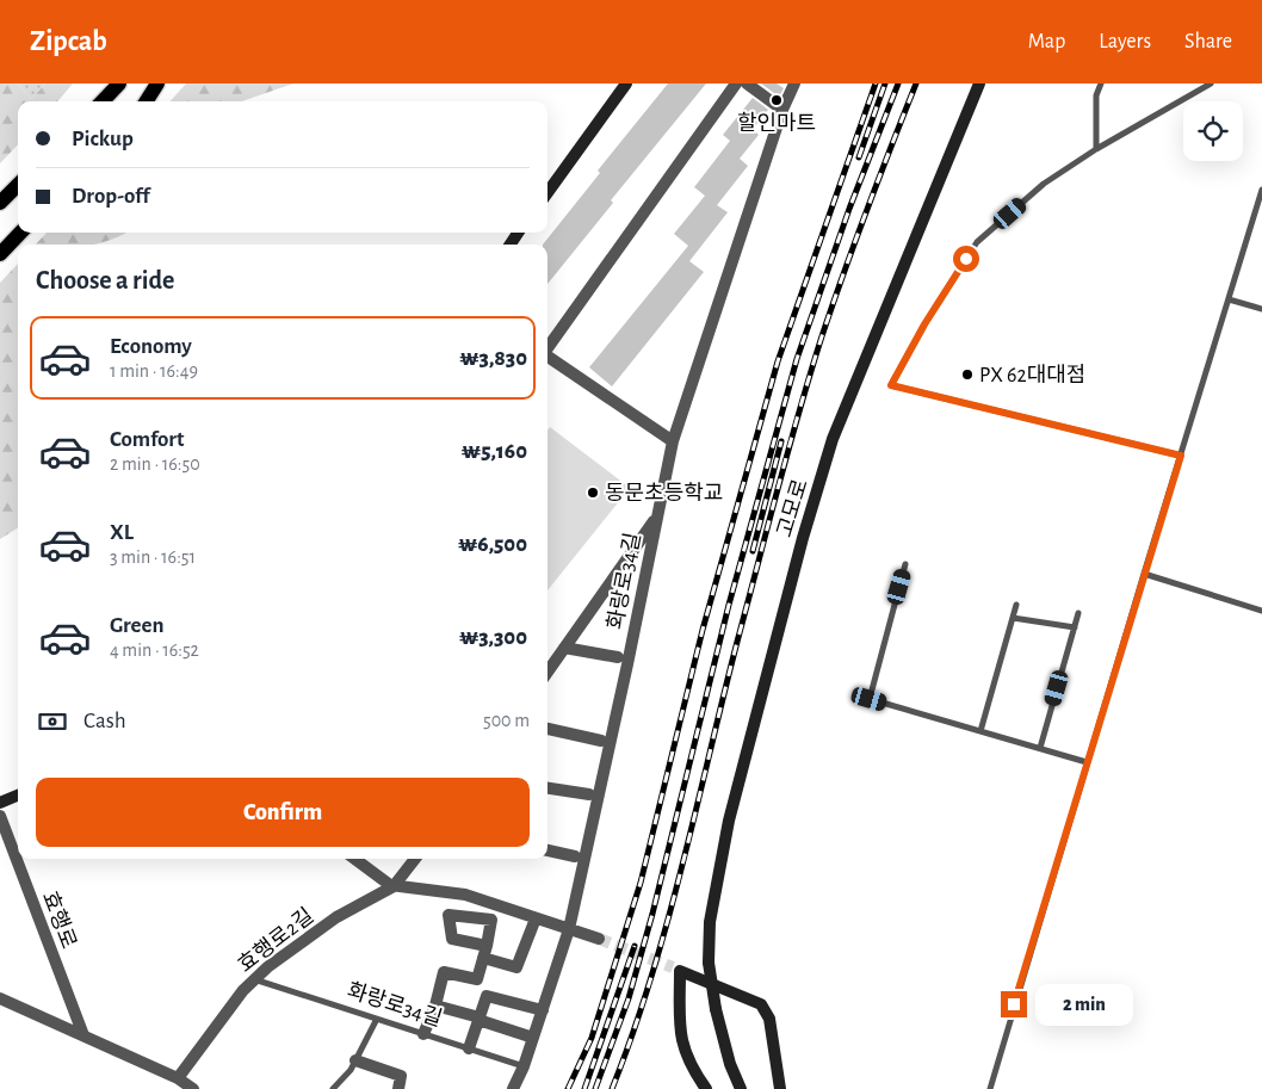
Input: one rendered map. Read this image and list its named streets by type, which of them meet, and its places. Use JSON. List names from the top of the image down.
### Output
{
  "streets": {
    "main road": ["고모로"],
    "street": ["화랑로34길", "효행로", "효행로2길"]
  },
  "crossings": [
    ["화랑로34길", "효행로2길"]
  ],
  "places": ["할인마트", "PX 62대대점", "동문초등학교"],
  "page": {
    "header": "Zipcab",
    "nav": ["Map", "Layers", "Share"],
    "banner": ["Pickup", "Drop-off"],
    "heading": "Choose a ride",
    "list": [
      {
        "name": "Economy",
        "note": "1 min · 16:49",
        "value": "₩3,830"
      },
      {
        "name": "Comfort",
        "note": "2 min · 16:50",
        "value": "₩5,160"
      },
      {
        "name": "XL",
        "note": "3 min · 16:51",
        "value": "₩6,500"
      },
      {
        "name": "Green",
        "note": "4 min · 16:52",
        "value": "₩3,300"
      }
    ],
    "pay": ["Cash", "500 m"],
    "buttons": "Confirm",
    "bubble": "2 min"
  }
}
